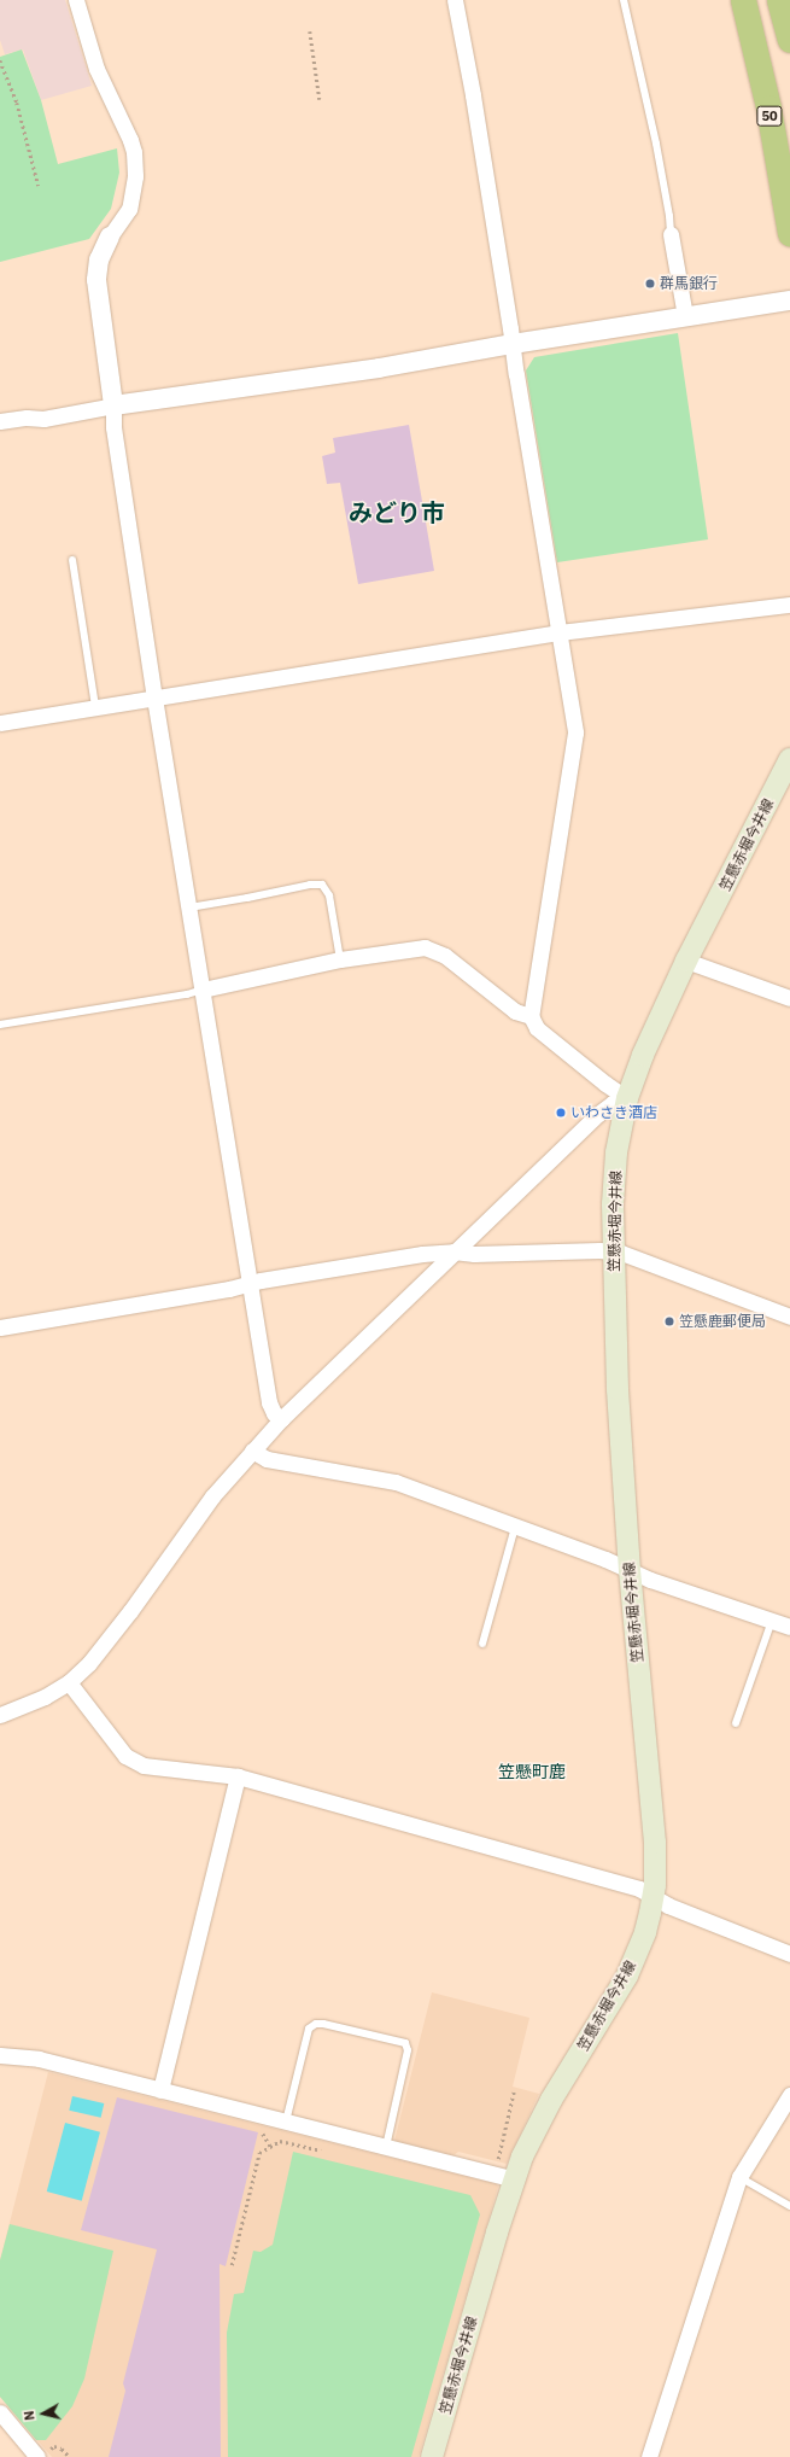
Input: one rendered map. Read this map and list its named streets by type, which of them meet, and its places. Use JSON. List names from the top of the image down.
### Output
{
  "streets": {
    "highway": ["50"],
    "main road": ["笠懸赤堀今井線"]
  },
  "districts": ["みどり市", "笠懸町鹿"],
  "places": ["群馬銀行", "いわさき酒店", "笠懸鹿郵便局"],
  "north": "left"
}
